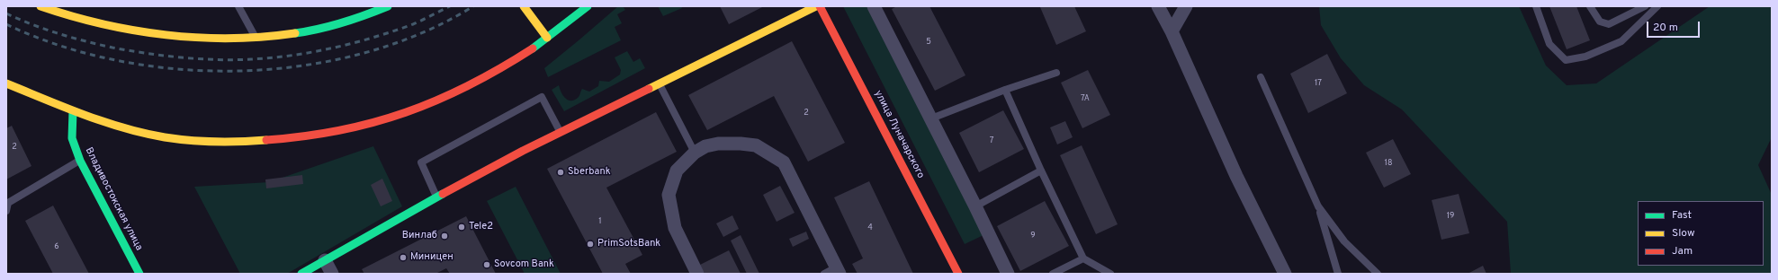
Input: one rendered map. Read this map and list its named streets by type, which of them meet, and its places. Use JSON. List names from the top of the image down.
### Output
{
  "streets": {
    "main road": ["улица Луначарского", "Владивостокская улица"]
  },
  "places": [
    "Sberbank",
    "Tele2",
    "Винлаб",
    "PrimSotsBank",
    "Миницен",
    "Sovcom Bank"
  ],
  "house_numbers": [
    "5",
    "17",
    "7А",
    "2",
    "7",
    "2",
    "18",
    "19",
    "1",
    "4",
    "9",
    "6"
  ],
  "legend": ["Fast", "Slow", "Jam"],
  "scale_bar": "20 m"
}
